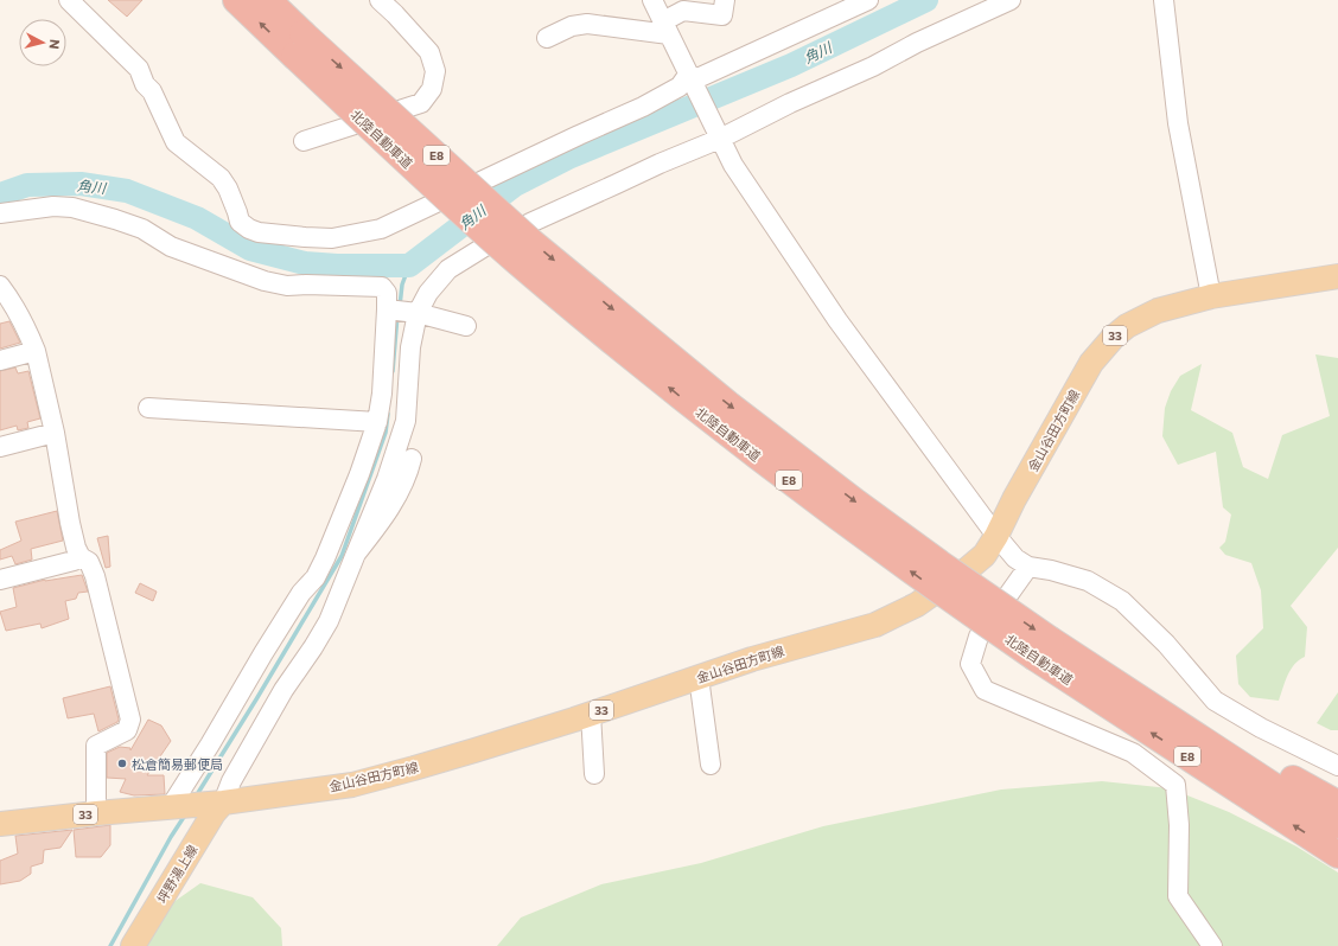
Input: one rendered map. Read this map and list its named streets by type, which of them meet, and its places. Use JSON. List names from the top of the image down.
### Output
{
  "streets": {
    "highway": ["北陸自動車道", "E8"],
    "main road": ["33", "金山谷田方町線", "坪野湯上線"]
  },
  "crossings": [
    ["金山谷田方町線", "坪野湯上線"]
  ],
  "water": ["角川"],
  "places": ["松倉簡易郵便局"],
  "north": "right"
}
